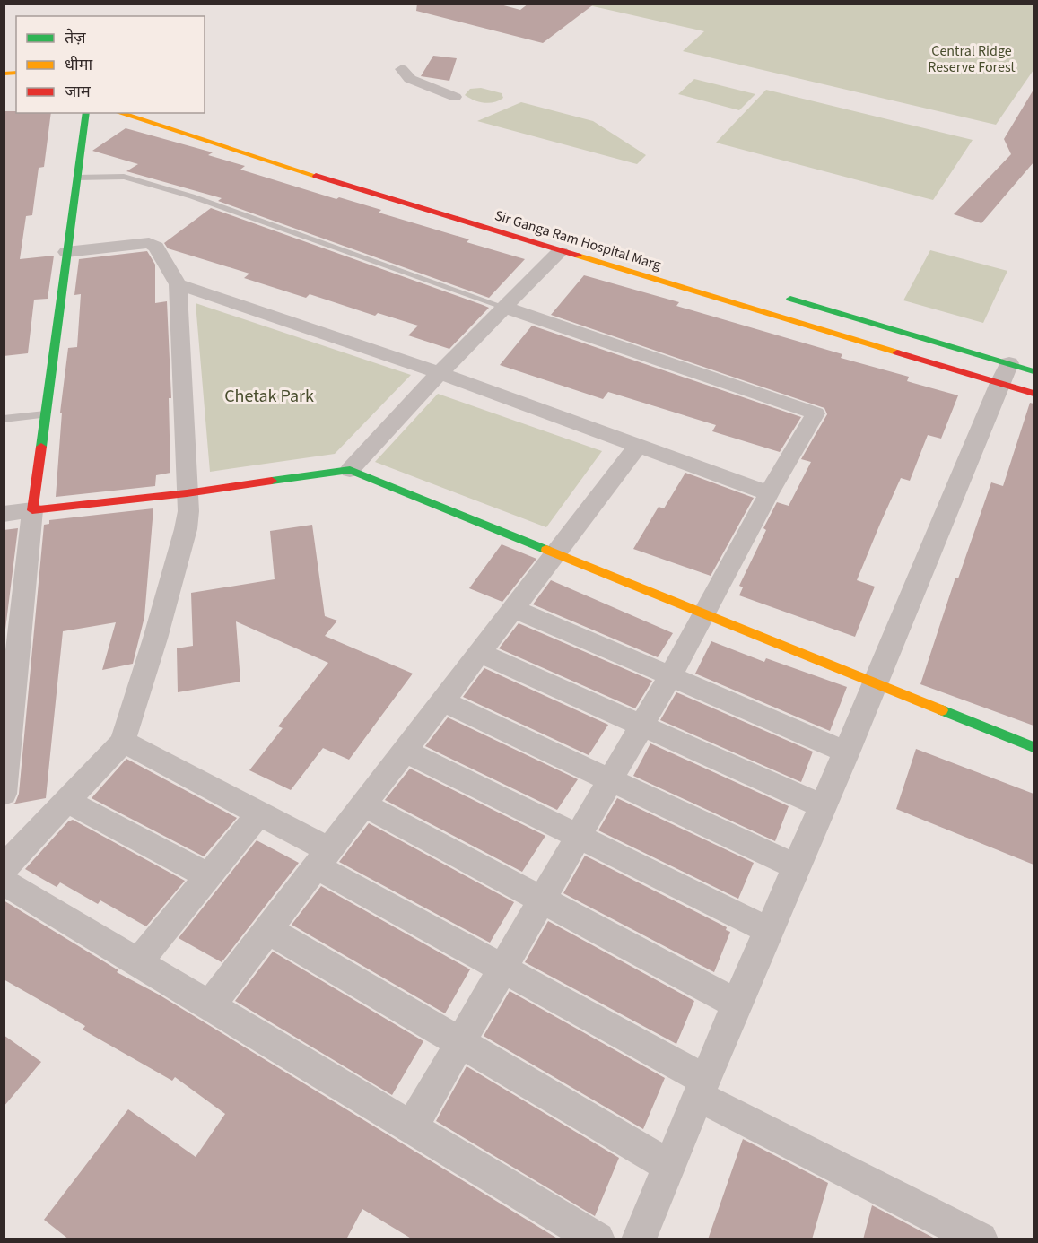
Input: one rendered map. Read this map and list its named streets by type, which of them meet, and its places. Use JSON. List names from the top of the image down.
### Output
{
  "streets": {
    "street": ["Sir Ganga Ram Hospital Marg"]
  },
  "parks": ["Central Ridge Reserve Forest", "Chetak Park"],
  "legend": ["तेज़", "धीमा", "जाम"]
}
